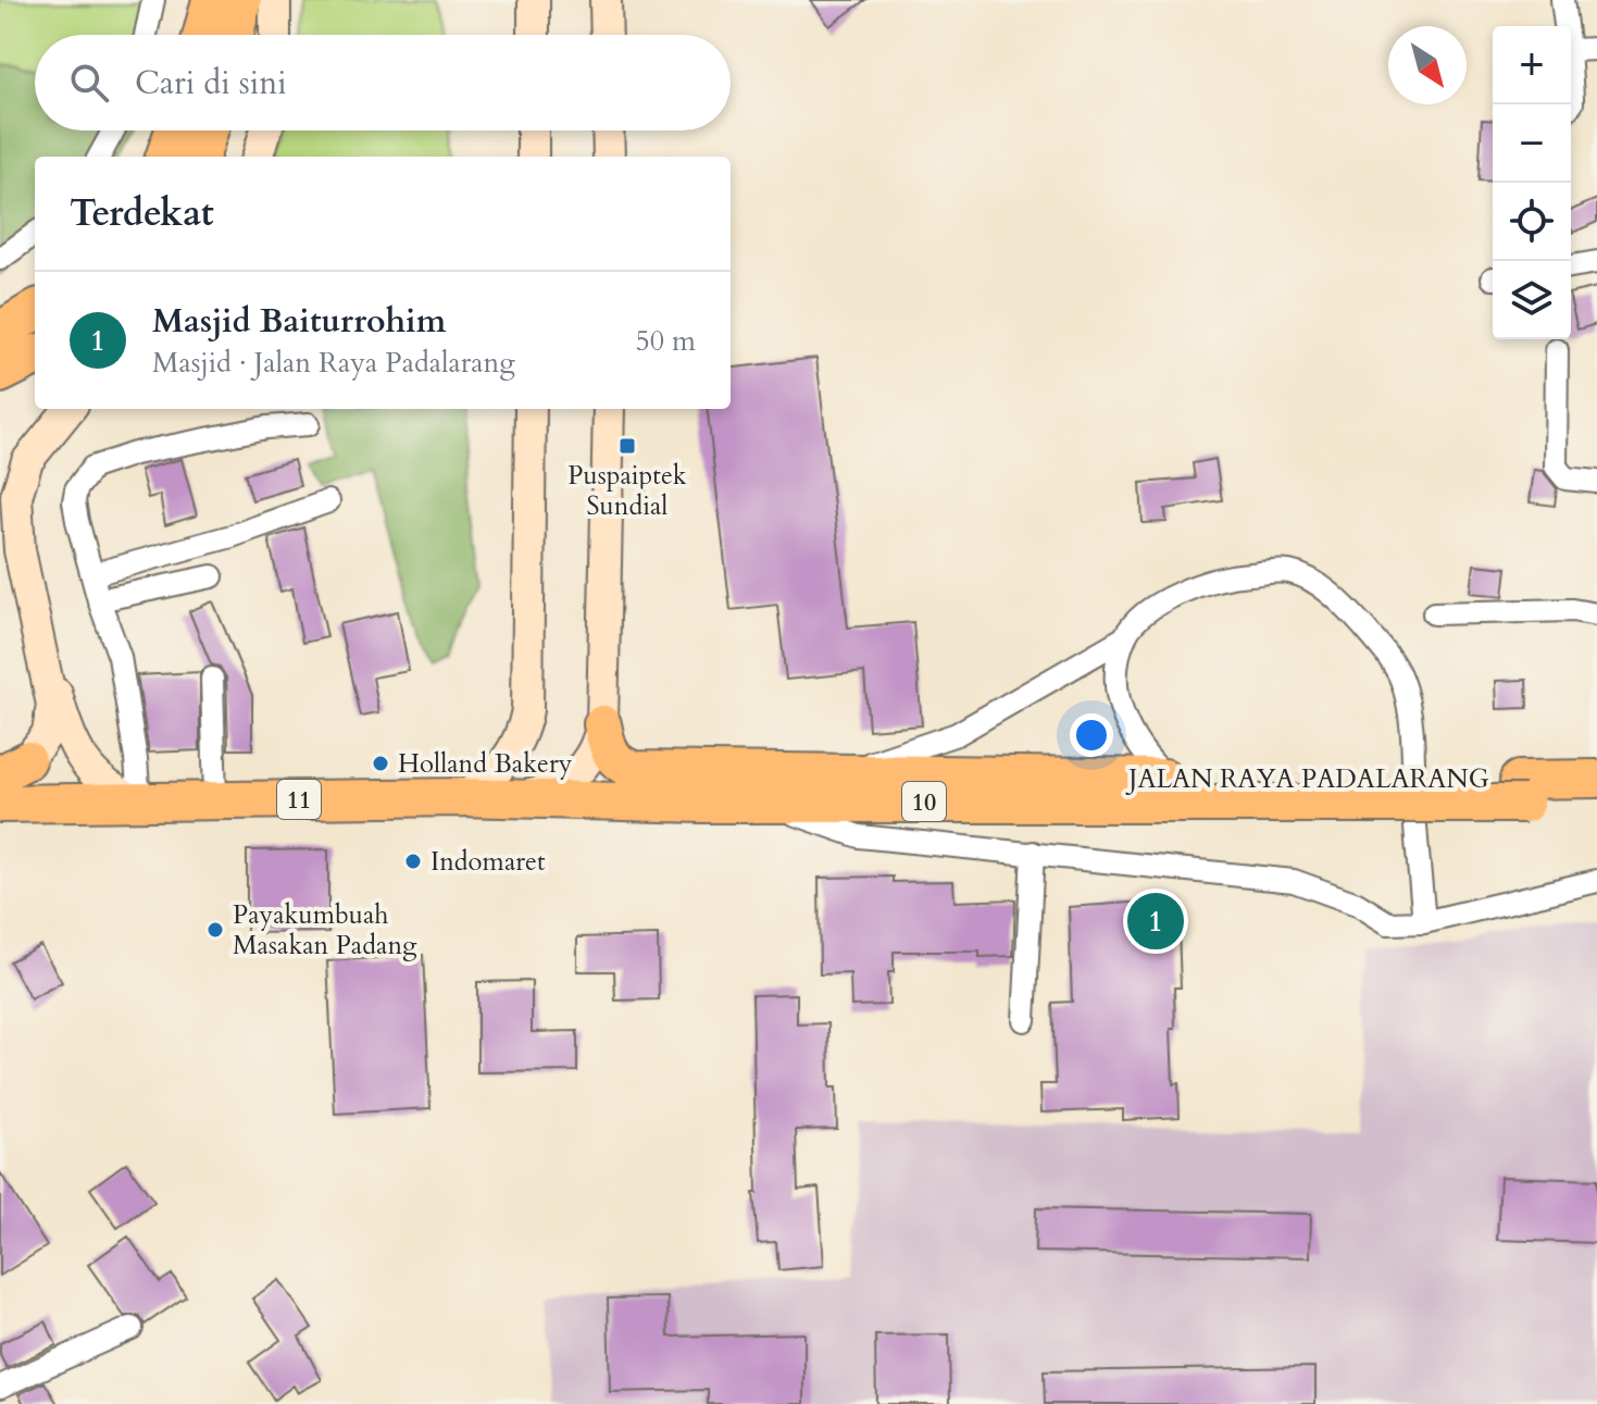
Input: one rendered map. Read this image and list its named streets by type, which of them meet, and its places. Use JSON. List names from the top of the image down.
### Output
{
  "streets": {
    "highway": ["JALAN RAYA PADALARANG", "11", "10"]
  },
  "places": {
    "transit": ["Puspaiptek Sundial"],
    "other": ["Holland Bakery", "Indomaret", "Payakumbuah Masakan Padang"]
  },
  "north": "bottom right",
  "page": {
    "map_buttons": ["+", "−"],
    "search": "Cari di sini",
    "heading": "Terdekat",
    "list": [
      {
        "mark": "1",
        "name": "Masjid Baiturrohim",
        "note": "Masjid · Jalan Raya Padalarang",
        "value": "50 m"
      }
    ],
    "pins": "1"
  }
}
